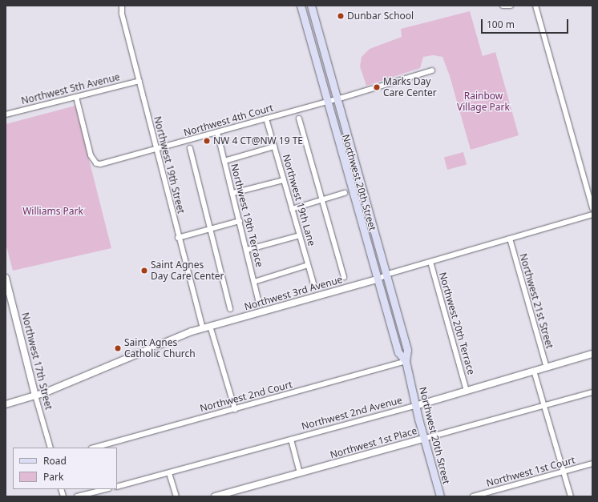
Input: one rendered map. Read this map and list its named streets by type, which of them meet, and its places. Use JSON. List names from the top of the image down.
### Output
{
  "streets": {
    "main road": ["Northwest 20th Street"],
    "street": [
      "Northwest 5th Avenue",
      "Northwest 4th Court",
      "Northwest 19th Street",
      "Northwest 19th Lane",
      "Northwest 19th Terrace",
      "Northwest 3rd Avenue",
      "Northwest 21st Street",
      "Northwest 20th Terrace",
      "Northwest 17th Street",
      "Northwest 2nd Court",
      "Northwest 2nd Avenue",
      "Northwest 1st Place",
      "Northwest 1st Court"
    ]
  },
  "crossings": [
    ["Northwest 5th Avenue", "Northwest 4th Court"],
    ["Northwest 5th Avenue", "Northwest 19th Street"],
    ["Northwest 4th Court", "Northwest 19th Street"],
    ["Northwest 4th Court", "Northwest 20th Street"],
    ["Northwest 4th Court", "Northwest 19th Lane"],
    ["Northwest 4th Court", "Northwest 19th Terrace"],
    ["Northwest 19th Street", "Northwest 3rd Avenue"],
    ["Northwest 20th Street", "Northwest 3rd Avenue"],
    ["Northwest 20th Street", "Northwest 2nd Court"],
    ["Northwest 20th Street", "Northwest 2nd Avenue"],
    ["Northwest 20th Street", "Northwest 1st Place"],
    ["Northwest 3rd Avenue", "Northwest 21st Street"],
    ["Northwest 3rd Avenue", "Northwest 20th Terrace"],
    ["Northwest 3rd Avenue", "Northwest 17th Street"],
    ["Northwest 21st Street", "Northwest 2nd Avenue"],
    ["Northwest 20th Terrace", "Northwest 2nd Avenue"]
  ],
  "parks": ["Rainbow Village Park", "Williams Park"],
  "places": [
    "Dunbar School",
    "Marks Day Care Center",
    "NW 4 CT@NW 19 TE",
    "Saint Agnes Day Care Center",
    "Saint Agnes Catholic Church"
  ],
  "legend": ["Road", "Park"],
  "scale_bar": "100 m"
}
